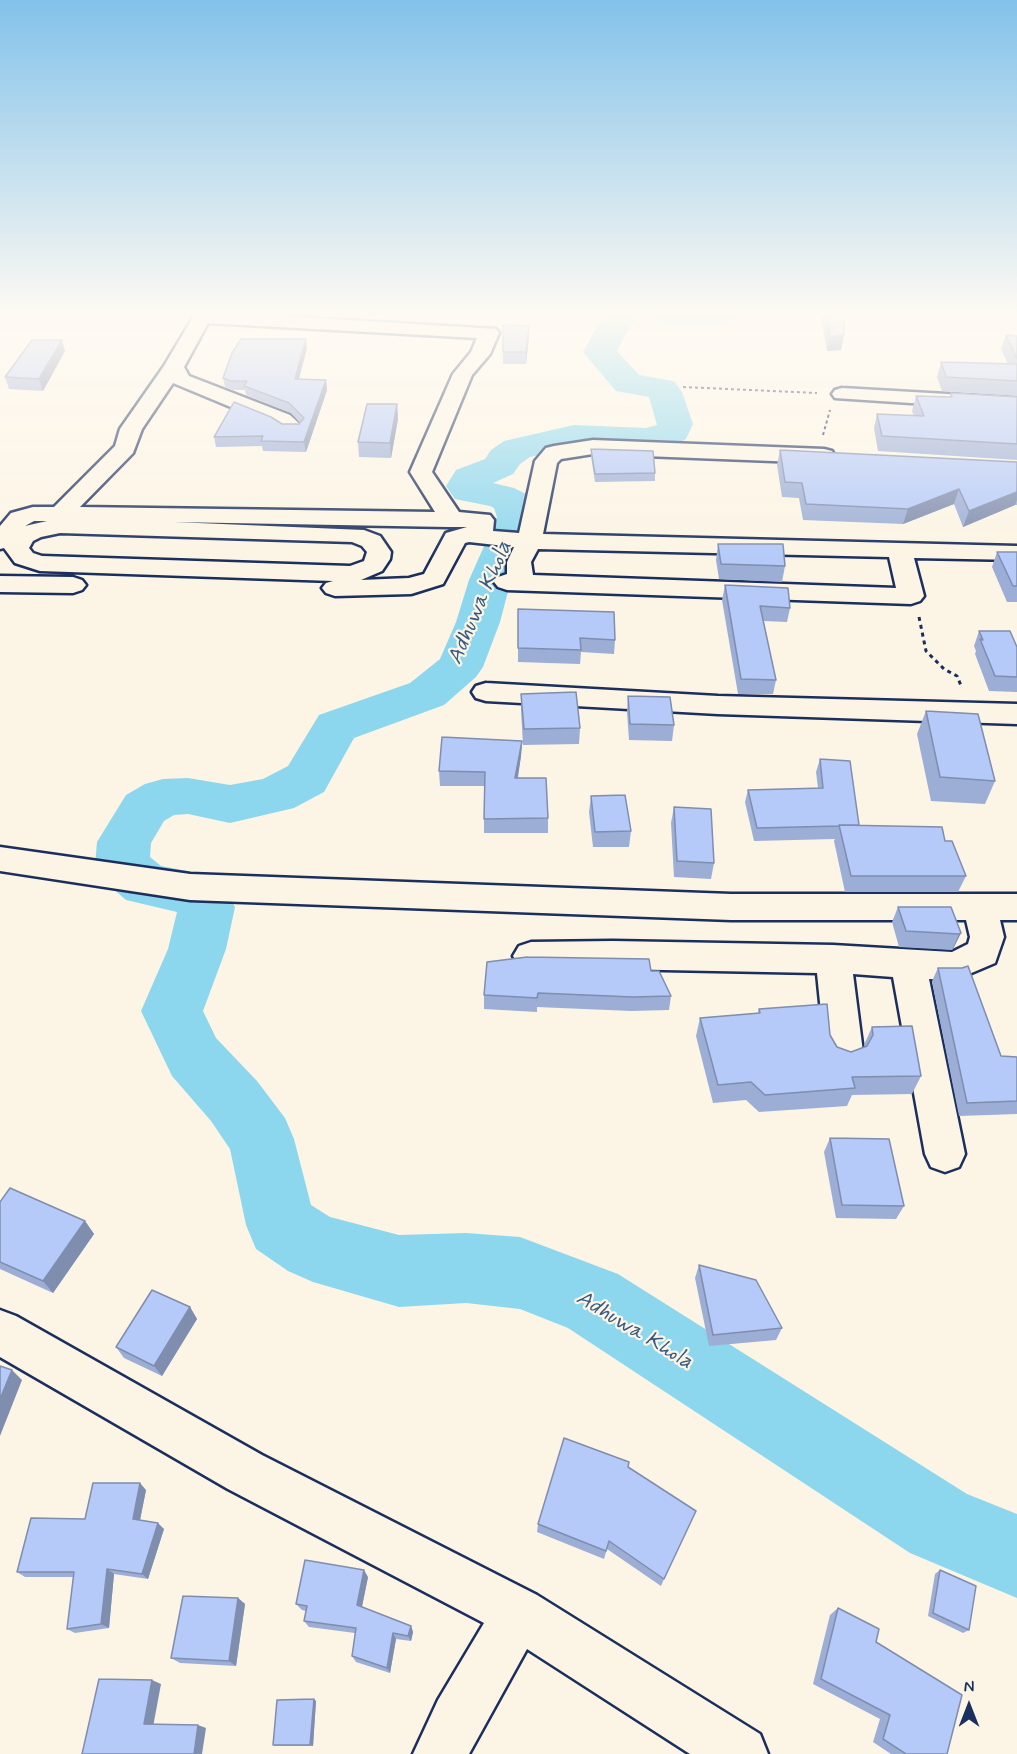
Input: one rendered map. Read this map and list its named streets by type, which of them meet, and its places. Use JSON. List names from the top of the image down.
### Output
{
  "water": ["Adhuwa Khola"],
  "north": "top"
}
